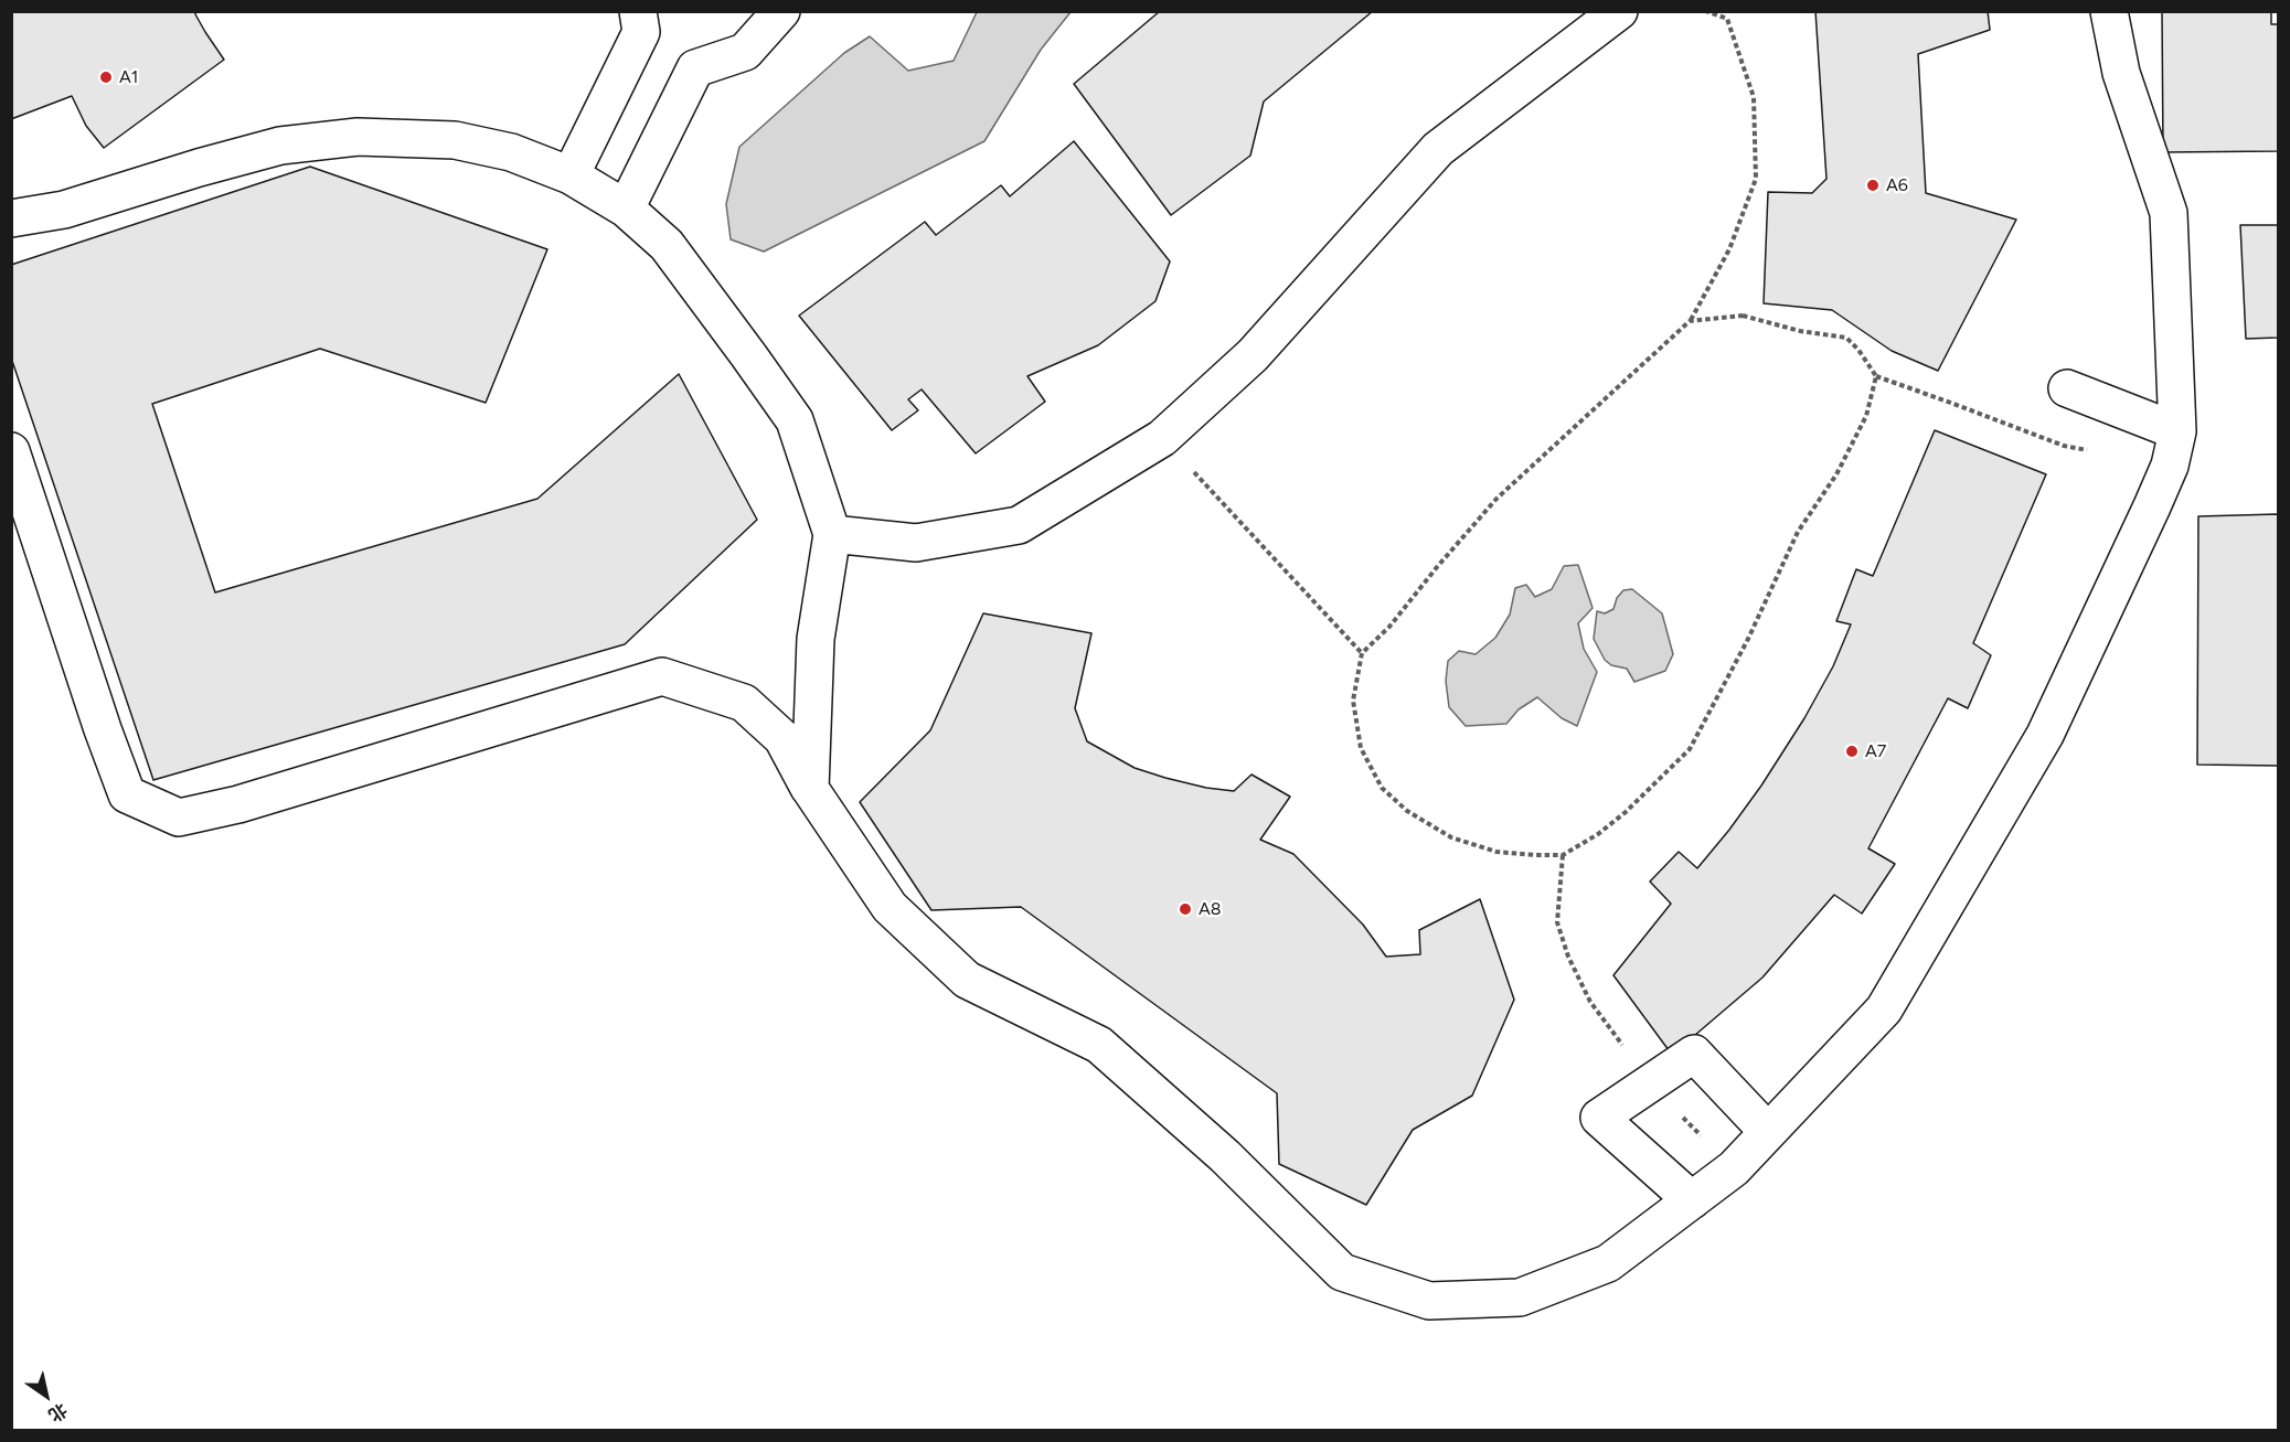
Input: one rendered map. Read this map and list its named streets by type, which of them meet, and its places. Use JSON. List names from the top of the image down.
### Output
{
  "places": [
    "A1",
    "A6",
    "A7",
    "A8"
  ],
  "north": "bottom right"
}
